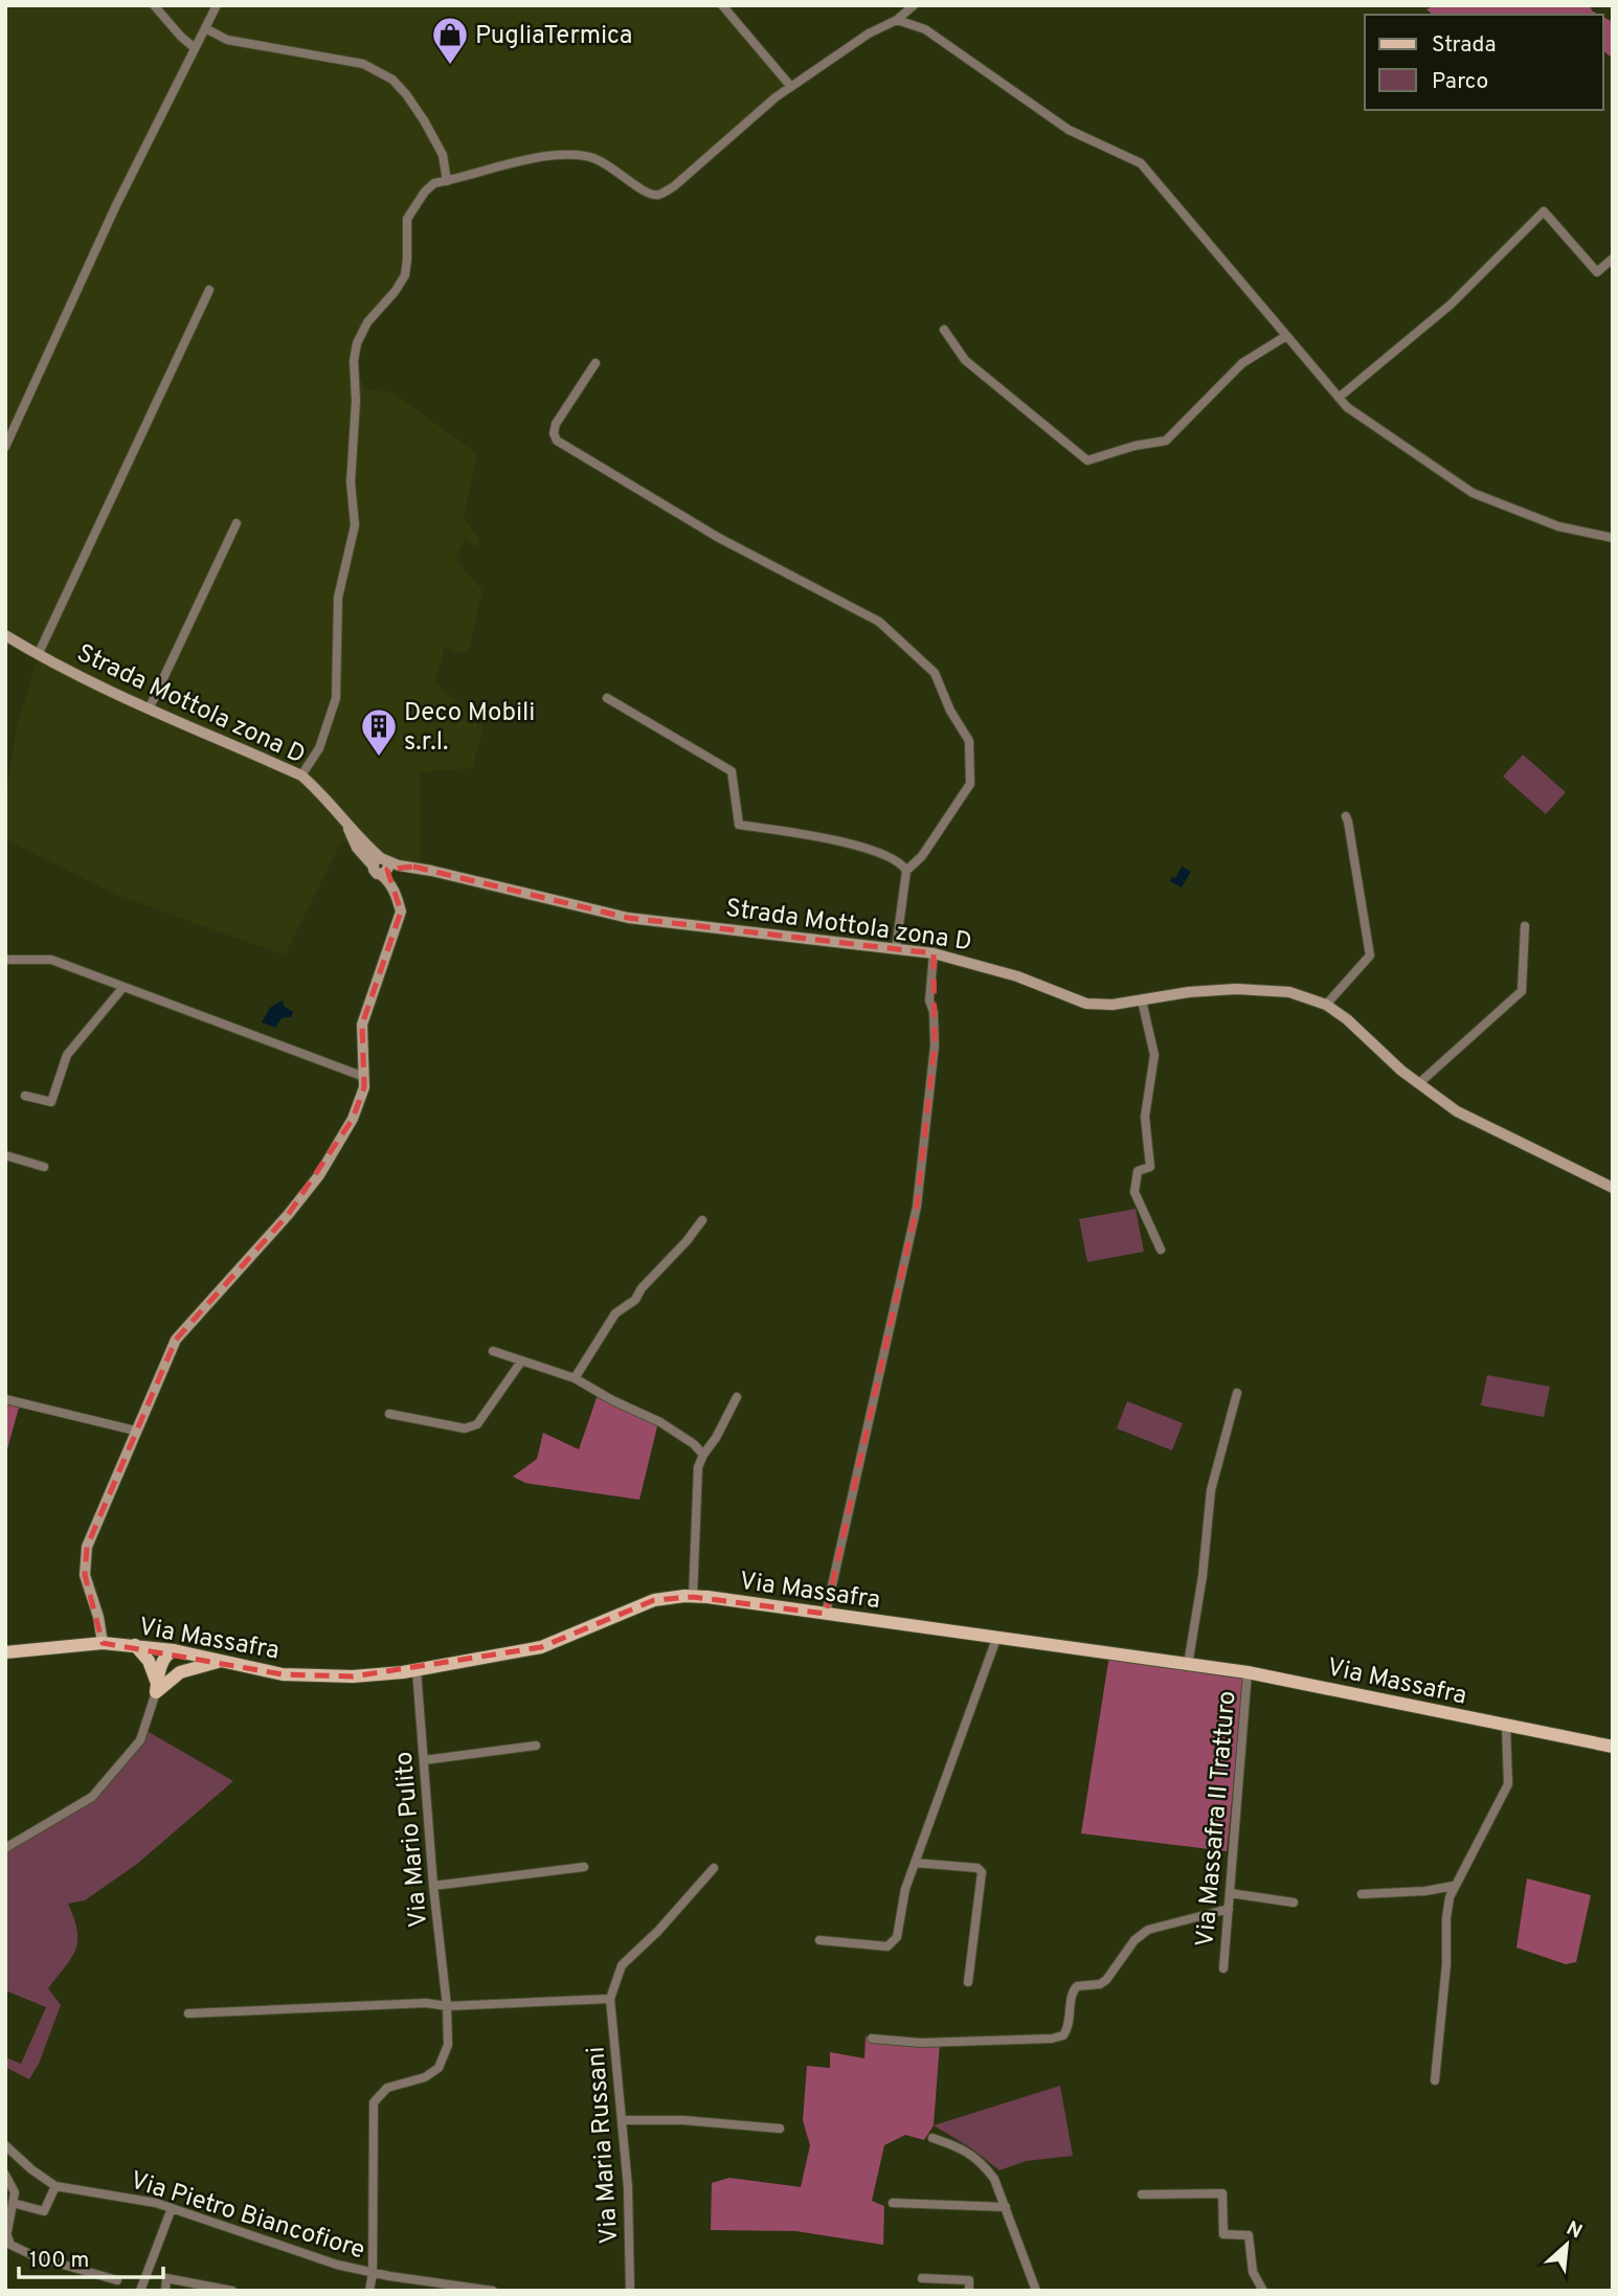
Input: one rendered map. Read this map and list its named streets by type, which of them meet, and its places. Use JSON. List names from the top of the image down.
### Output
{
  "streets": {
    "main road": ["Strada Mottola zona D", "Via Massafra"],
    "street": [
      "Via Massafra II Tratturo",
      "Via Mario Pulito",
      "Via Maria Russani",
      "Via Pietro Biancofiore"
    ]
  },
  "crossings": [
    ["Via Massafra", "Via Massafra II Tratturo"],
    ["Via Massafra", "Via Mario Pulito"],
    ["Via Mario Pulito", "Via Pietro Biancofiore"]
  ],
  "places": {
    "shop": ["PugliaTermica"],
    "building": ["Deco Mobili s.r.l."]
  },
  "legend": ["Strada", "Parco"],
  "scale_bar": "100 m",
  "north": "top right"
}
